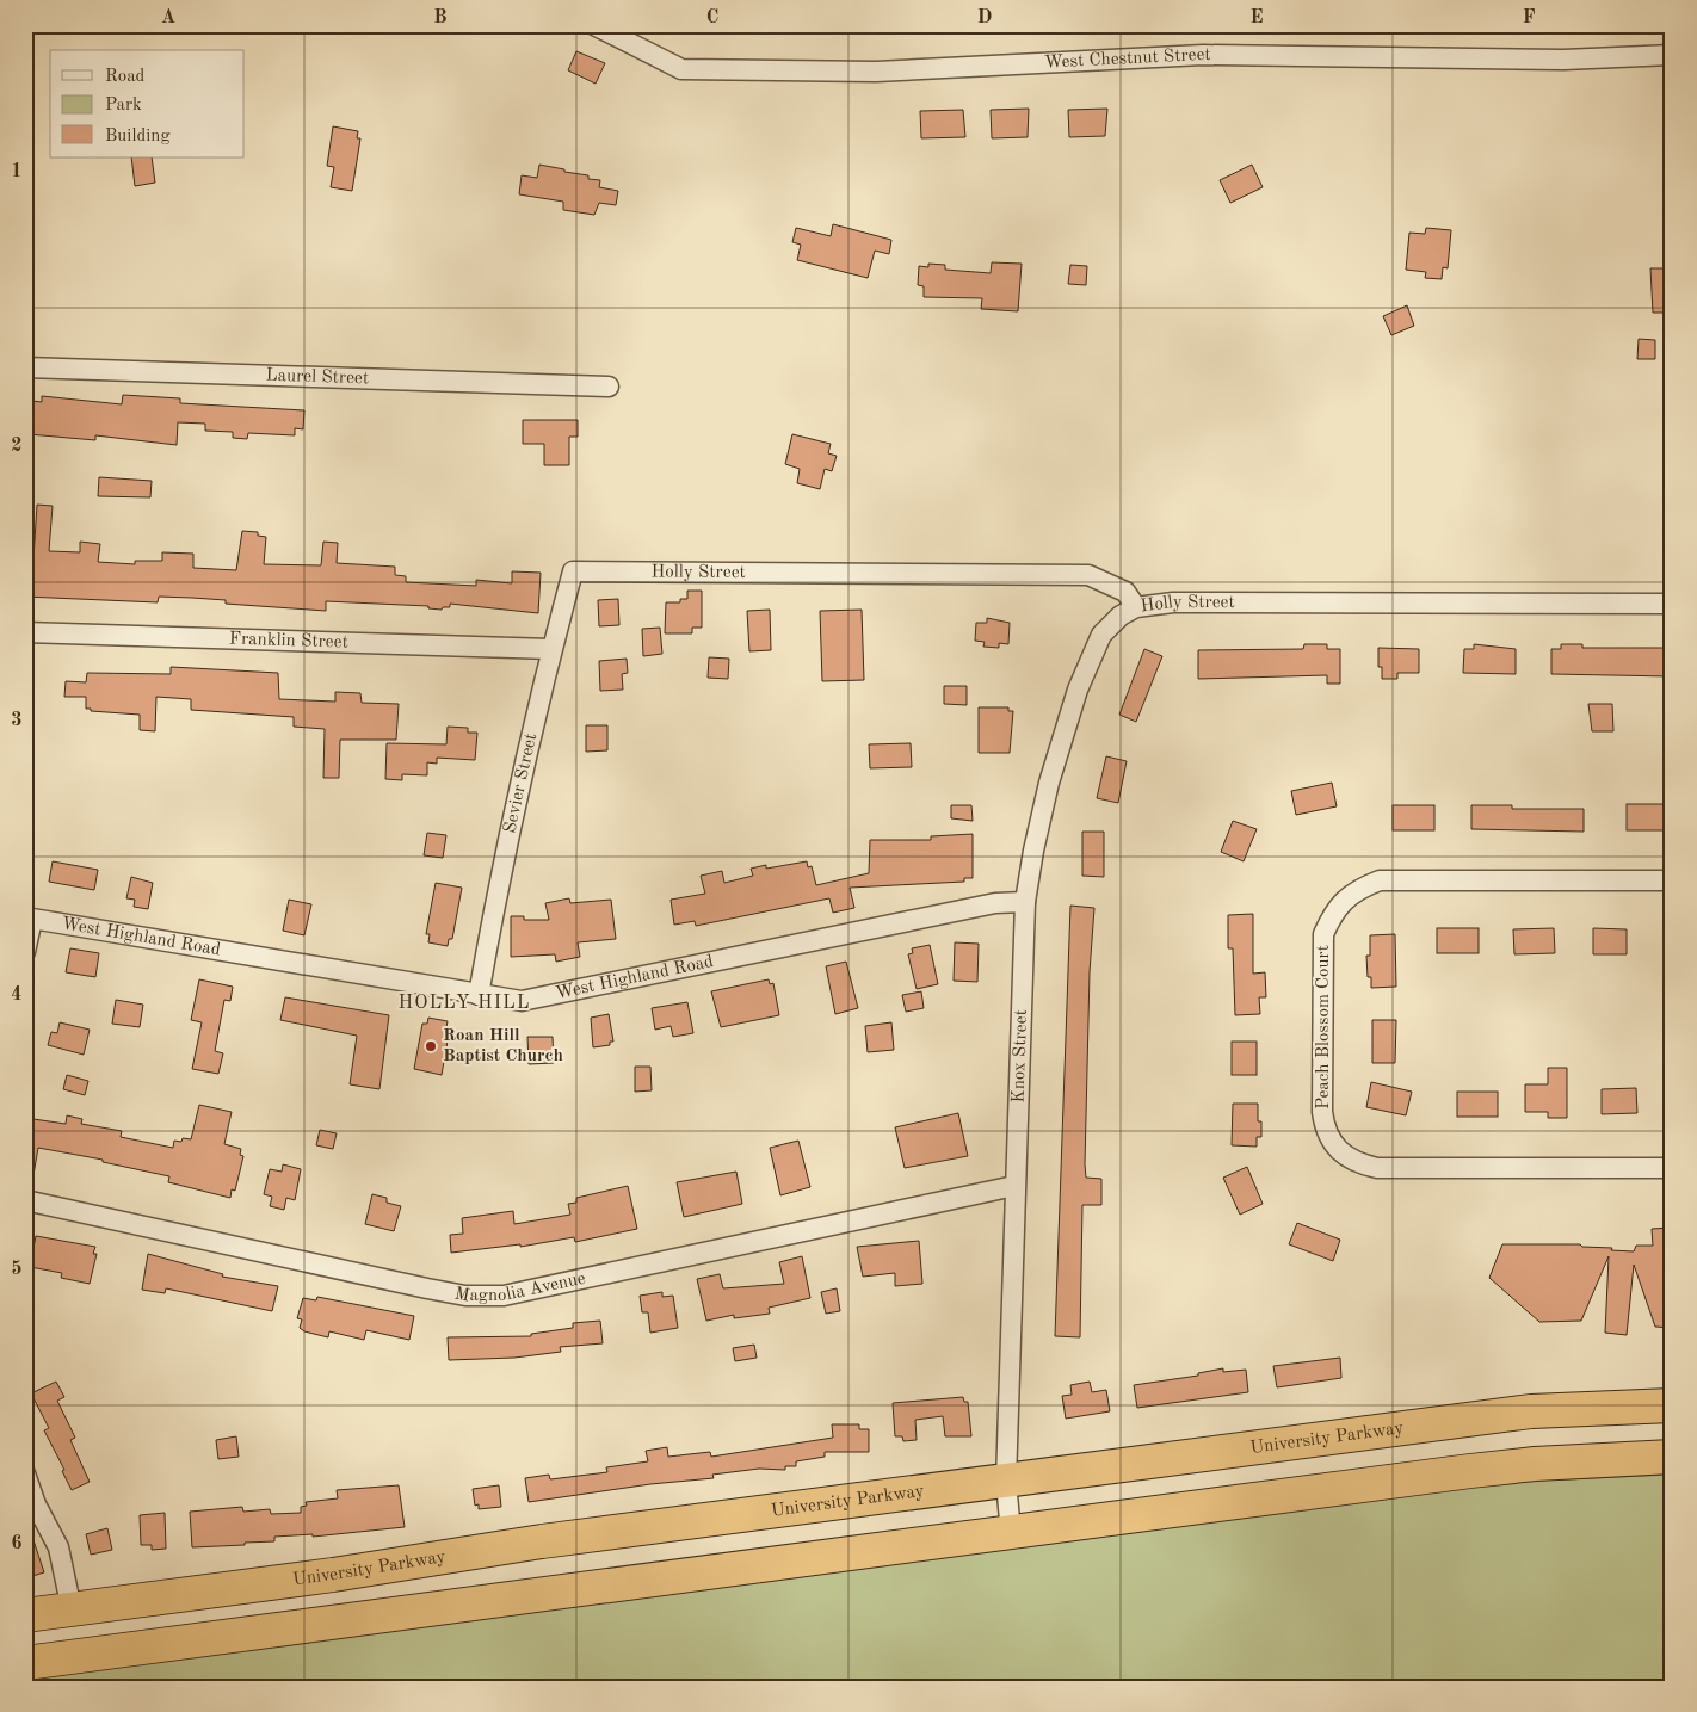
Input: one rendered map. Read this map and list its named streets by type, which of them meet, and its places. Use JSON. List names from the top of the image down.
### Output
{
  "streets": {
    "highway": ["University Parkway"],
    "street": [
      "West Chestnut Street",
      "Laurel Street",
      "Holly Street",
      "Franklin Street",
      "Sevier Street",
      "West Highland Road",
      "Peach Blossom Court",
      "Knox Street",
      "Magnolia Avenue"
    ]
  },
  "crossings": [
    ["Holly Street", "Sevier Street"],
    ["Holly Street", "Knox Street"],
    ["Franklin Street", "Sevier Street"],
    ["Sevier Street", "West Highland Road"],
    ["West Highland Road", "Knox Street"],
    ["Knox Street", "Magnolia Avenue"],
    ["Knox Street", "University Parkway"]
  ],
  "districts": ["HOLLY HILL"],
  "places": ["Roan Hill Baptist Church"],
  "legend": ["Road", "Park", "Building"],
  "grid": {
    "columns": [
      "A",
      "B",
      "C",
      "D",
      "E",
      "F"
    ],
    "rows": [
      "1",
      "2",
      "3",
      "4",
      "5",
      "6"
    ]
  }
}
